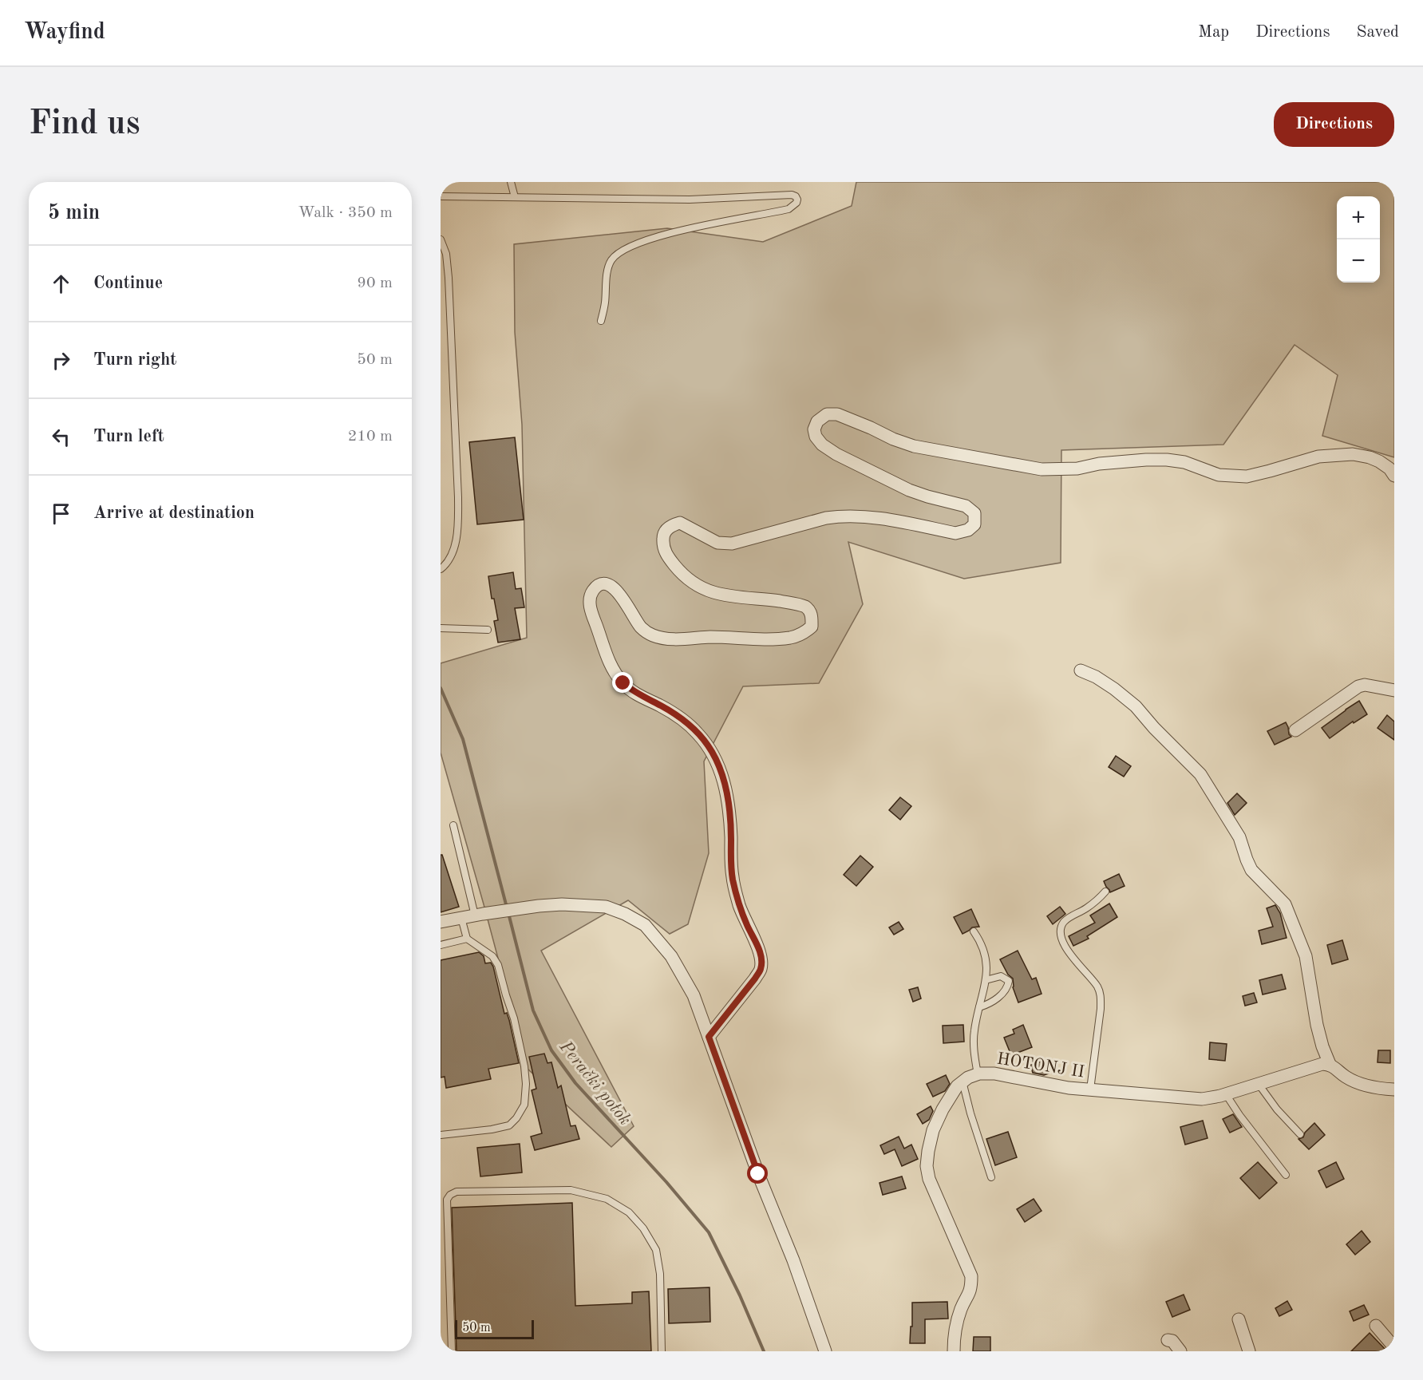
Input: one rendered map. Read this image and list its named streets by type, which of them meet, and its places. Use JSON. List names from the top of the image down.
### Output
{
  "streets": {
    "street": ["HOTONJ II"]
  },
  "water": ["Perački potok"],
  "scale_bar": "50 m",
  "page": {
    "header": "Wayfind",
    "nav": ["Map", "Directions", "Saved"],
    "buttons": "Directions",
    "title": "Find us",
    "heading": ["5 min", "Walk · 350 m"],
    "map_buttons": ["+", "−"],
    "list": [
      ["Continue", "90 m"],
      ["Turn right", "50 m"],
      ["Turn left", "210 m"],
      "Arrive at destination"
    ],
    "scale": "50 m"
  }
}
